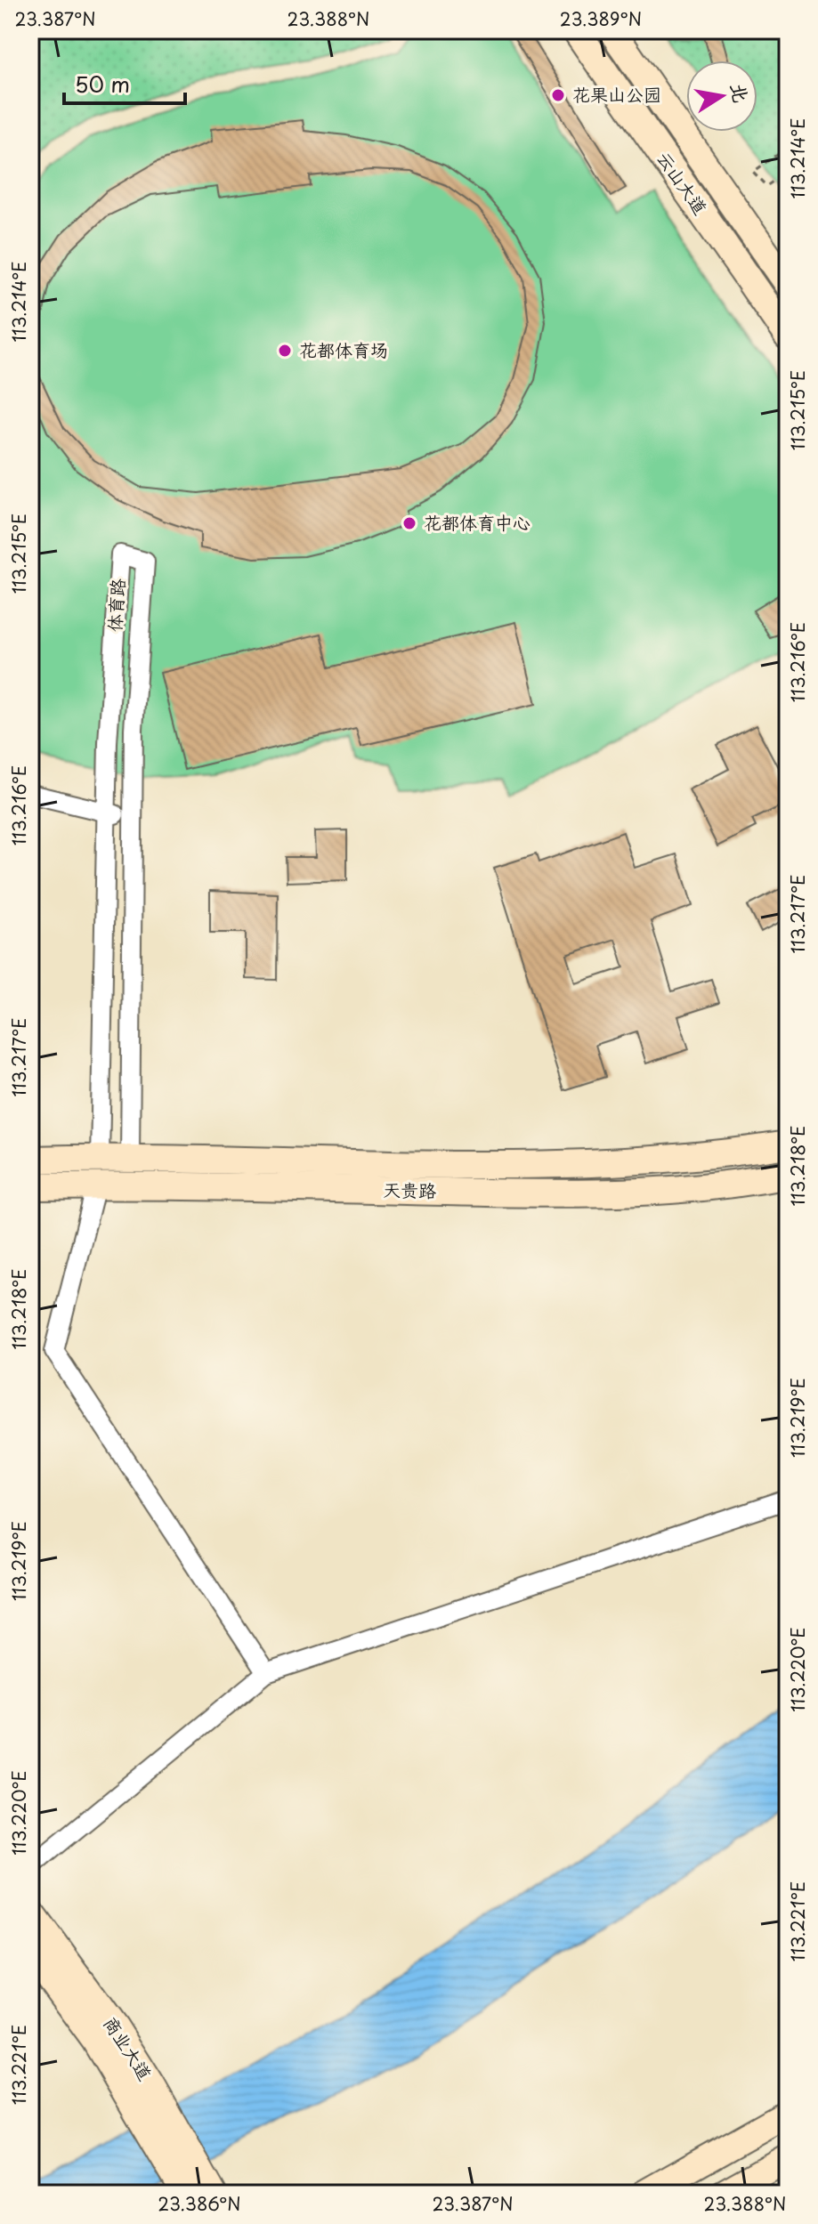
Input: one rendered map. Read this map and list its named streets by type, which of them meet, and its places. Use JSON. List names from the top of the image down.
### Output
{
  "streets": {
    "main road": ["云山大道", "天贵路", "商业大道"],
    "street": ["体育路"]
  },
  "crossings": [
    ["体育路", "天贵路"]
  ],
  "places": ["花果山公园", "花都体育场", "花都体育中心"],
  "scale_bar": "50 m",
  "north": "right",
  "coordinates": [
    "23.387°N",
    "23.388°N",
    "23.389°N",
    "113.214°E",
    "113.215°E",
    "113.216°E",
    "113.217°E",
    "113.218°E",
    "113.219°E",
    "113.220°E",
    "113.221°E",
    "23.386°N"
  ]
}
